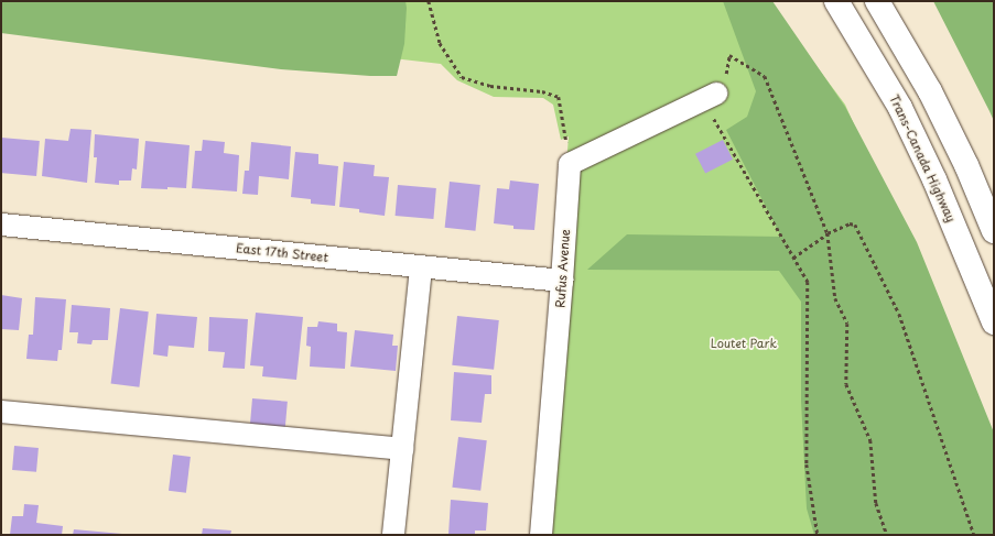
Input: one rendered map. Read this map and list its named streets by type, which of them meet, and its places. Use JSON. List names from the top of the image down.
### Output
{
  "streets": {
    "highway": ["Trans-Canada Highway"],
    "street": ["East 17th Street", "Rufus Avenue"]
  },
  "crossings": [
    ["East 17th Street", "Rufus Avenue"]
  ],
  "parks": ["Loutet Park"]
}
